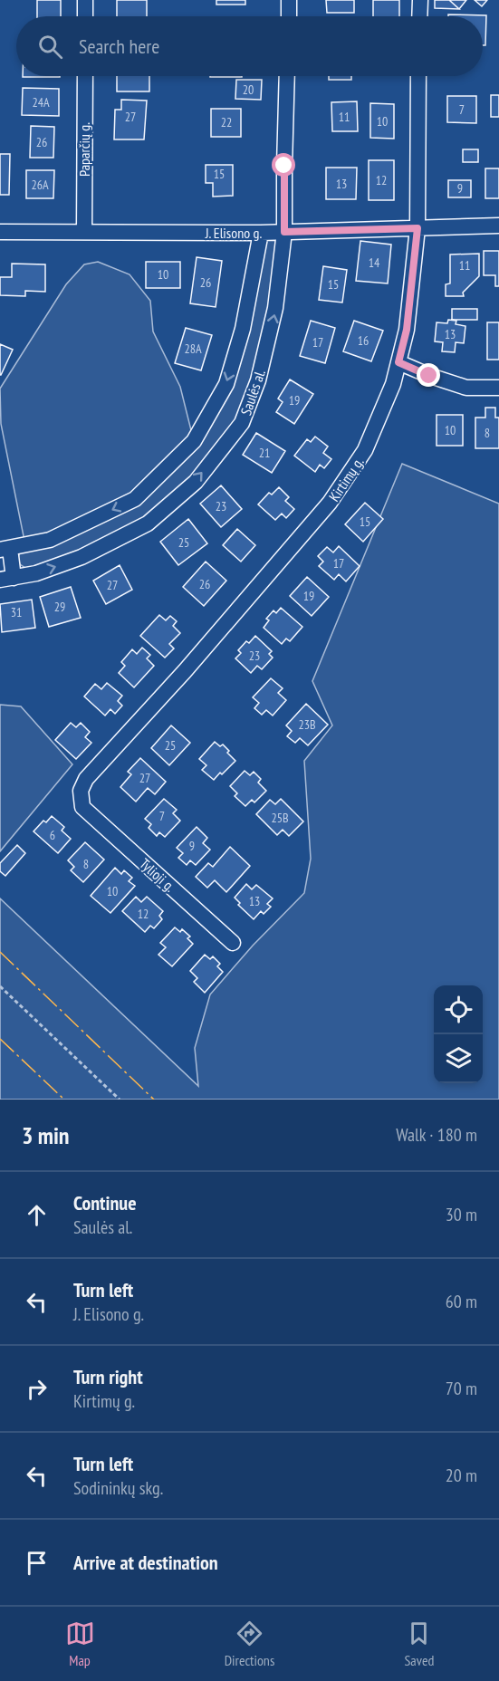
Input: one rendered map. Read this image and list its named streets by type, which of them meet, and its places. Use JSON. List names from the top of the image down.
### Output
{
  "streets": {
    "street": [
      "Paparčių g.",
      "J. Elisono g.",
      "Saulės al.",
      "Kirtimų g.",
      "Tylioji g."
    ]
  },
  "crossings": [
    ["Paparčių g.", "J. Elisono g."],
    ["J. Elisono g.", "Saulės al."],
    ["J. Elisono g.", "Kirtimų g."],
    ["Kirtimų g.", "Tylioji g."]
  ],
  "house_numbers": [
    "20",
    "24A",
    "7",
    "27",
    "11",
    "10",
    "22",
    "26",
    "15",
    "12",
    "13",
    "26A",
    "9",
    "14",
    "11",
    "10",
    "26",
    "15",
    "13",
    "16",
    "17",
    "28A",
    "19",
    "10",
    "8",
    "21",
    "23",
    "15",
    "25",
    "17",
    "26",
    "27",
    "19",
    "29",
    "31",
    "23",
    "23B",
    "25",
    "27",
    "7",
    "25B",
    "6",
    "9",
    "8",
    "10",
    "13",
    "12"
  ],
  "page": {
    "search": "Search here",
    "heading": ["3 min", "Walk · 180 m"],
    "list": [
      ["Continue", "Saulės al.", "30 m"],
      ["Turn left", "J. Elisono g.", "60 m"],
      ["Turn right", "Kirtimų g.", "70 m"],
      ["Turn left", "Sodininkų skg.", "20 m"],
      "Arrive at destination"
    ],
    "nav": ["Map", "Directions", "Saved"]
  }
}
